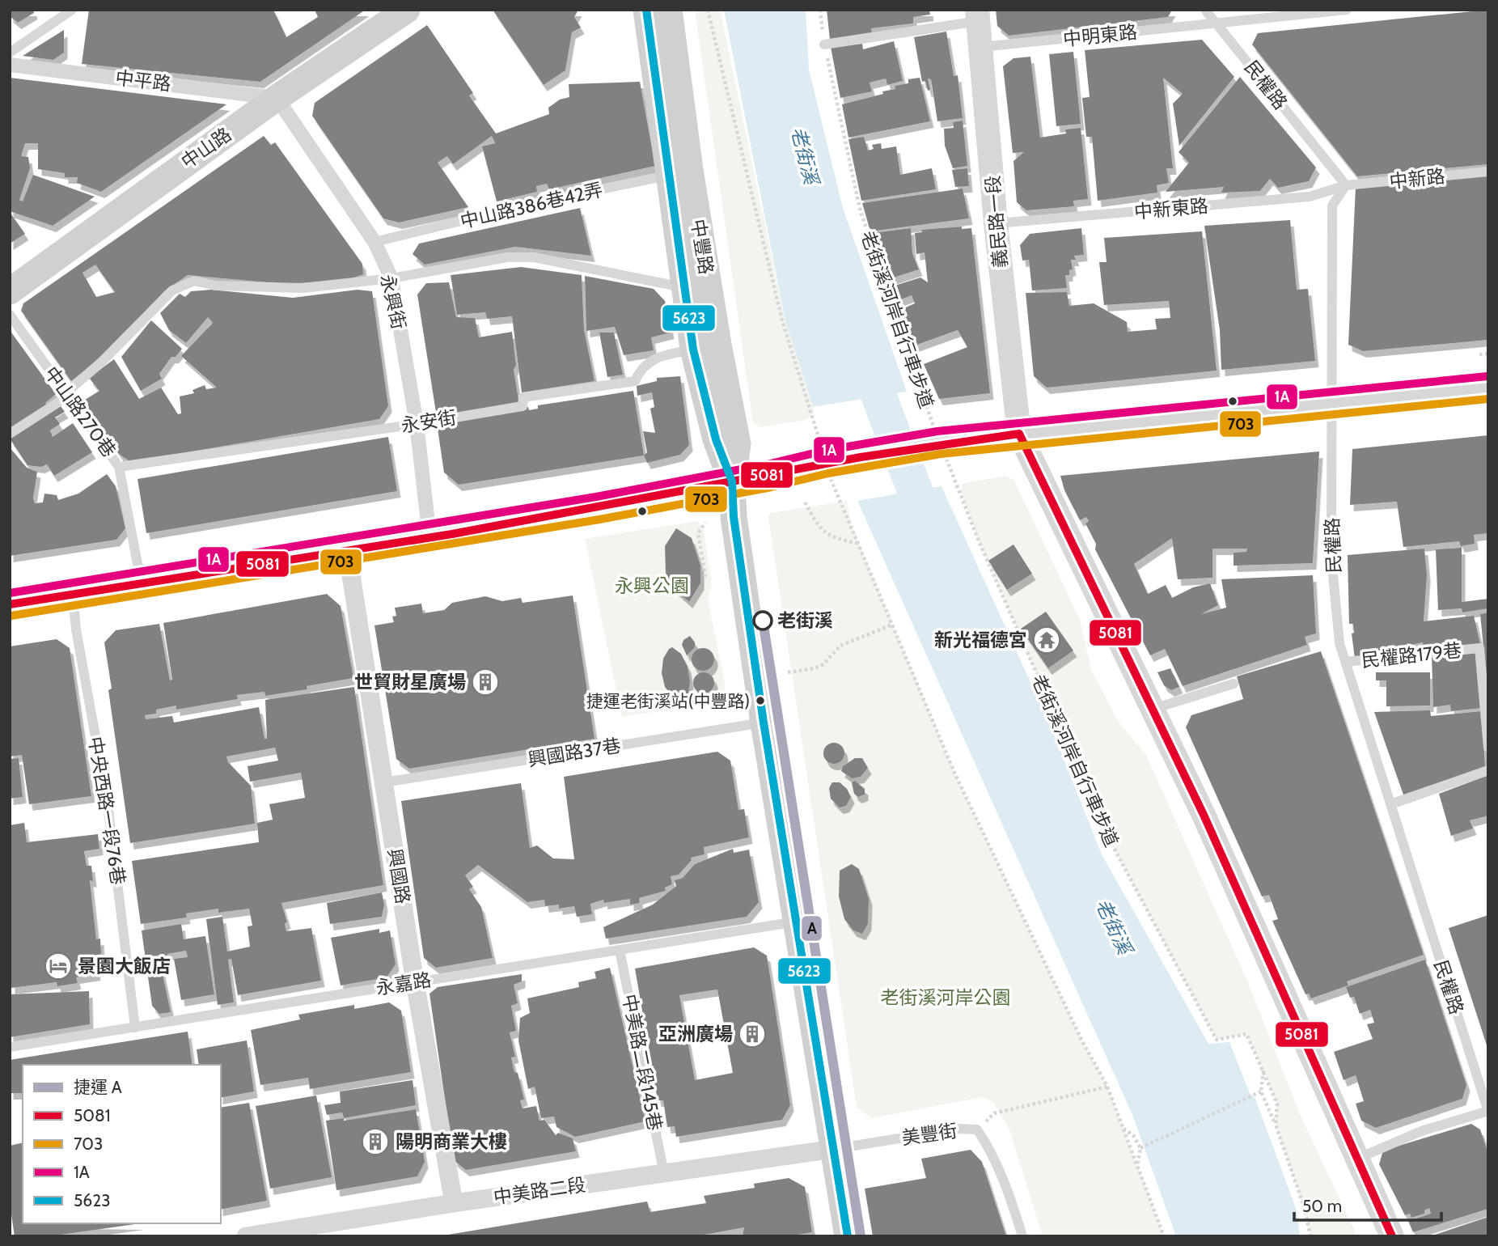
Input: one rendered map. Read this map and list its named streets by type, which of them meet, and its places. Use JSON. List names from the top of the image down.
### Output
{
  "streets": {
    "main road": ["中山路", "中豐路"],
    "street": [
      "中平路",
      "義民路一段",
      "永興街",
      "興國路",
      "中美路二段"
    ],
    "lane": [
      "中明東路",
      "民權路",
      "中新路",
      "中山路386巷42弄",
      "中新東路",
      "中山路270巷",
      "永安街",
      "民權路179巷",
      "興國路37巷",
      "中央西路一段76巷",
      "永嘉路",
      "中美路二段145巷",
      "美豐街"
    ],
    "path": ["老街溪河岸自行車步道"]
  },
  "crossings": [
    ["中明東路", "民權路"],
    ["中明東路", "義民路一段"],
    ["中平路", "中山路"],
    ["中平路", "永興街"],
    ["民權路", "中新路"],
    ["民權路", "中新東路"],
    ["民權路", "民權路179巷"],
    ["中山路", "永興街"],
    ["中新路", "中新東路"],
    ["中山路386巷42弄", "中豐路"],
    ["中山路386巷42弄", "永興街"],
    ["中新東路", "義民路一段"],
    ["中豐路", "永安街"],
    ["中豐路", "興國路37巷"],
    ["中豐路", "永嘉路"],
    ["中豐路", "美豐街"],
    ["中豐路", "中美路二段"],
    ["永興街", "永安街"],
    ["中山路270巷", "永安街"],
    ["興國路37巷", "興國路"],
    ["中央西路一段76巷", "永嘉路"],
    ["興國路", "永嘉路"],
    ["興國路", "中美路二段"],
    ["永嘉路", "中美路二段145巷"],
    ["中美路二段145巷", "中美路二段"],
    ["美豐街", "中美路二段"]
  ],
  "water": ["老街溪"],
  "parks": ["永興公園", "老街溪河岸公園"],
  "places": {
    "other": ["老街溪", "捷運老街溪站(中豐路)"],
    "temple": ["新光福德宮"],
    "building": ["世貿財星廣場", "亞洲廣場", "陽明商業大樓"],
    "hotel": ["景園大飯店"]
  },
  "lines": [
    "transit line 5623",
    "transit line 1A",
    "transit line 703",
    "transit line 5081",
    "metro line A"
  ],
  "legend": [
    "捷運 A",
    "5081",
    "703",
    "1A",
    "5623"
  ],
  "scale_bar": "50 m"
}
